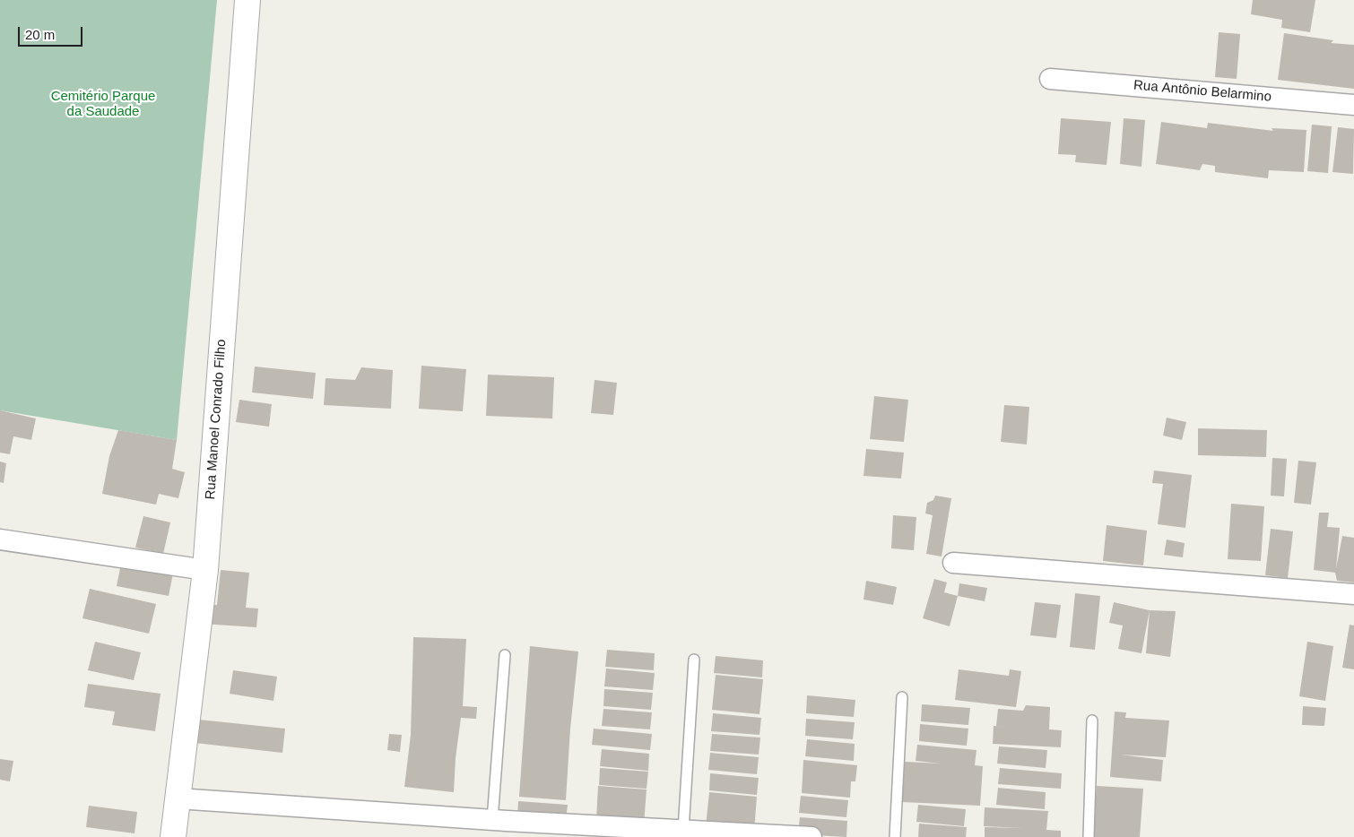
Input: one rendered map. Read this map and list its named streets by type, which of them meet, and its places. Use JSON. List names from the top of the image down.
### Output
{
  "streets": {
    "street": ["Rua Antônio Belarmino", "Rua Manoel Conrado Filho"]
  },
  "parks": ["Cemitério Parque da Saudade"],
  "scale_bar": "20 m"
}
